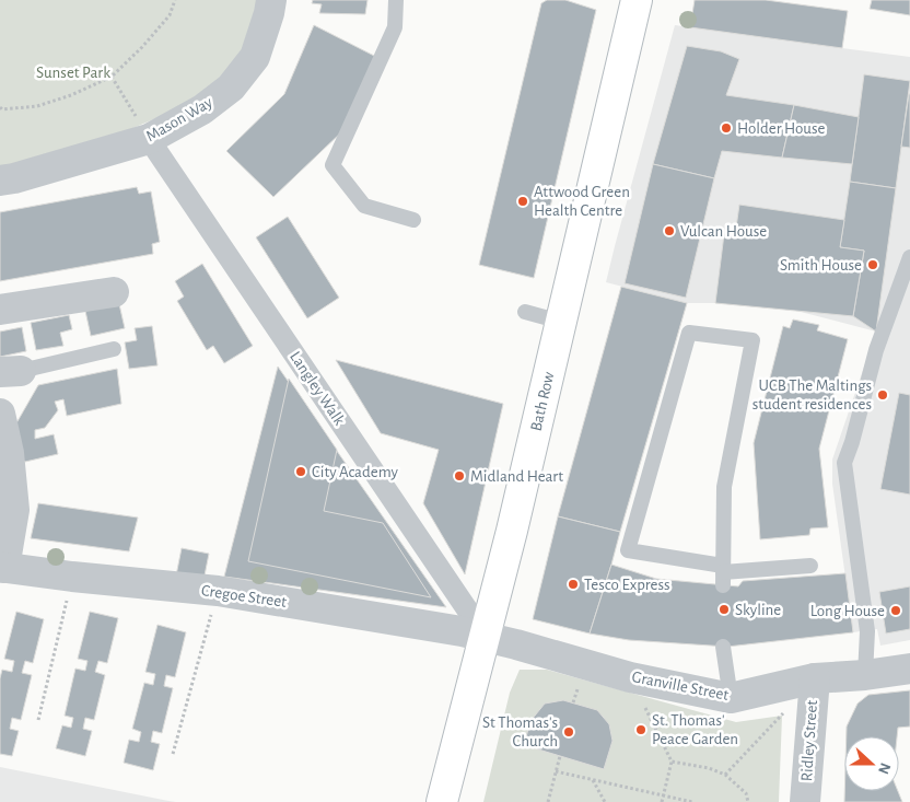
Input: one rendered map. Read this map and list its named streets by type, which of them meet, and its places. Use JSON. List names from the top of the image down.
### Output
{
  "streets": {
    "main road": ["Bath Row"],
    "street": [
      "Mason Way",
      "Langley Walk",
      "Cregoe Street",
      "Granville Street",
      "Ridley Street"
    ]
  },
  "crossings": [
    ["Mason Way", "Langley Walk"],
    ["Langley Walk", "Bath Row"],
    ["Langley Walk", "Cregoe Street"],
    ["Langley Walk", "Granville Street"],
    ["Bath Row", "Cregoe Street"],
    ["Bath Row", "Granville Street"],
    ["Cregoe Street", "Granville Street"],
    ["Granville Street", "Ridley Street"]
  ],
  "parks": ["Sunset Park"],
  "places": [
    "Holder House",
    "Attwood Green Health Centre",
    "Vulcan House",
    "Smith House",
    "UCB The Maltings student residences",
    "City Academy",
    "Midland Heart",
    "Tesco Express",
    "Skyline",
    "Long House",
    "St. Thomas' Peace Garden",
    "St Thomas's Church"
  ],
  "north": "right"
}
